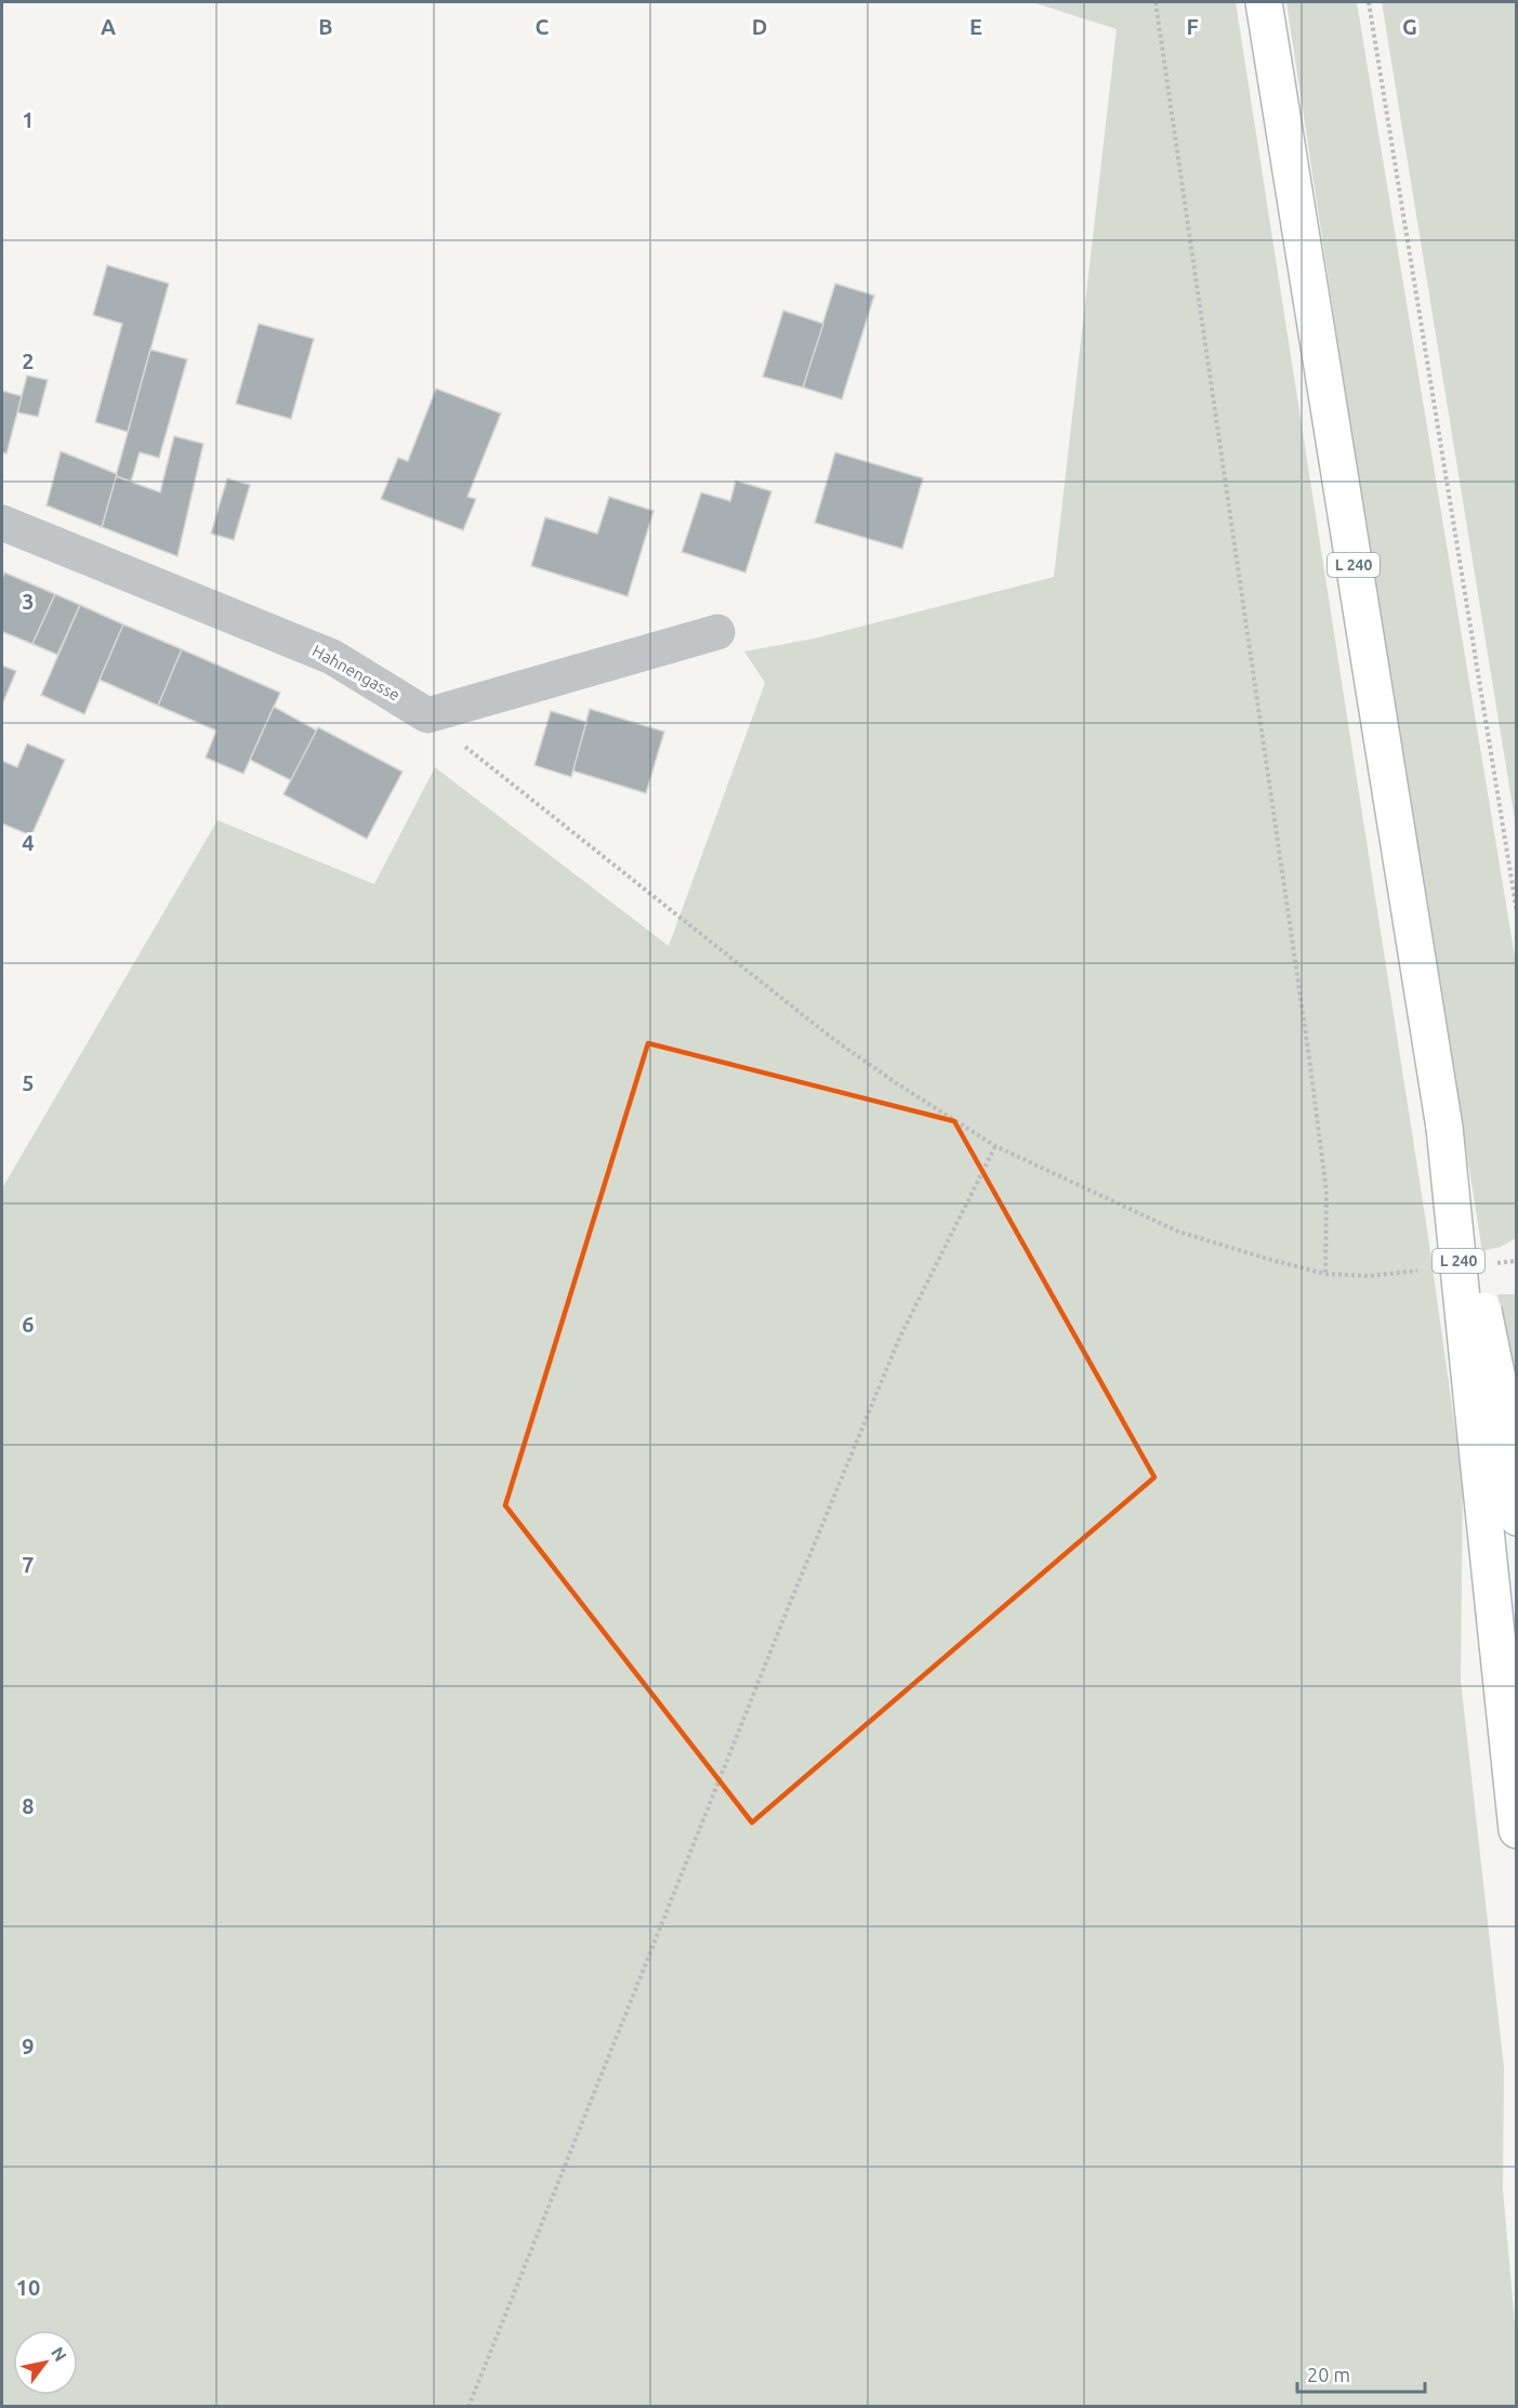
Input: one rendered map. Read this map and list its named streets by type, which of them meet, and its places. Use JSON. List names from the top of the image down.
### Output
{
  "streets": {
    "main road": ["L 240"],
    "street": ["Hahnengasse"]
  },
  "scale_bar": "20 m",
  "north": "top right",
  "grid": {
    "columns": [
      "A",
      "B",
      "C",
      "D",
      "E",
      "F",
      "G"
    ],
    "rows": [
      "1",
      "2",
      "3",
      "4",
      "5",
      "6",
      "7",
      "8",
      "9",
      "10"
    ]
  }
}
